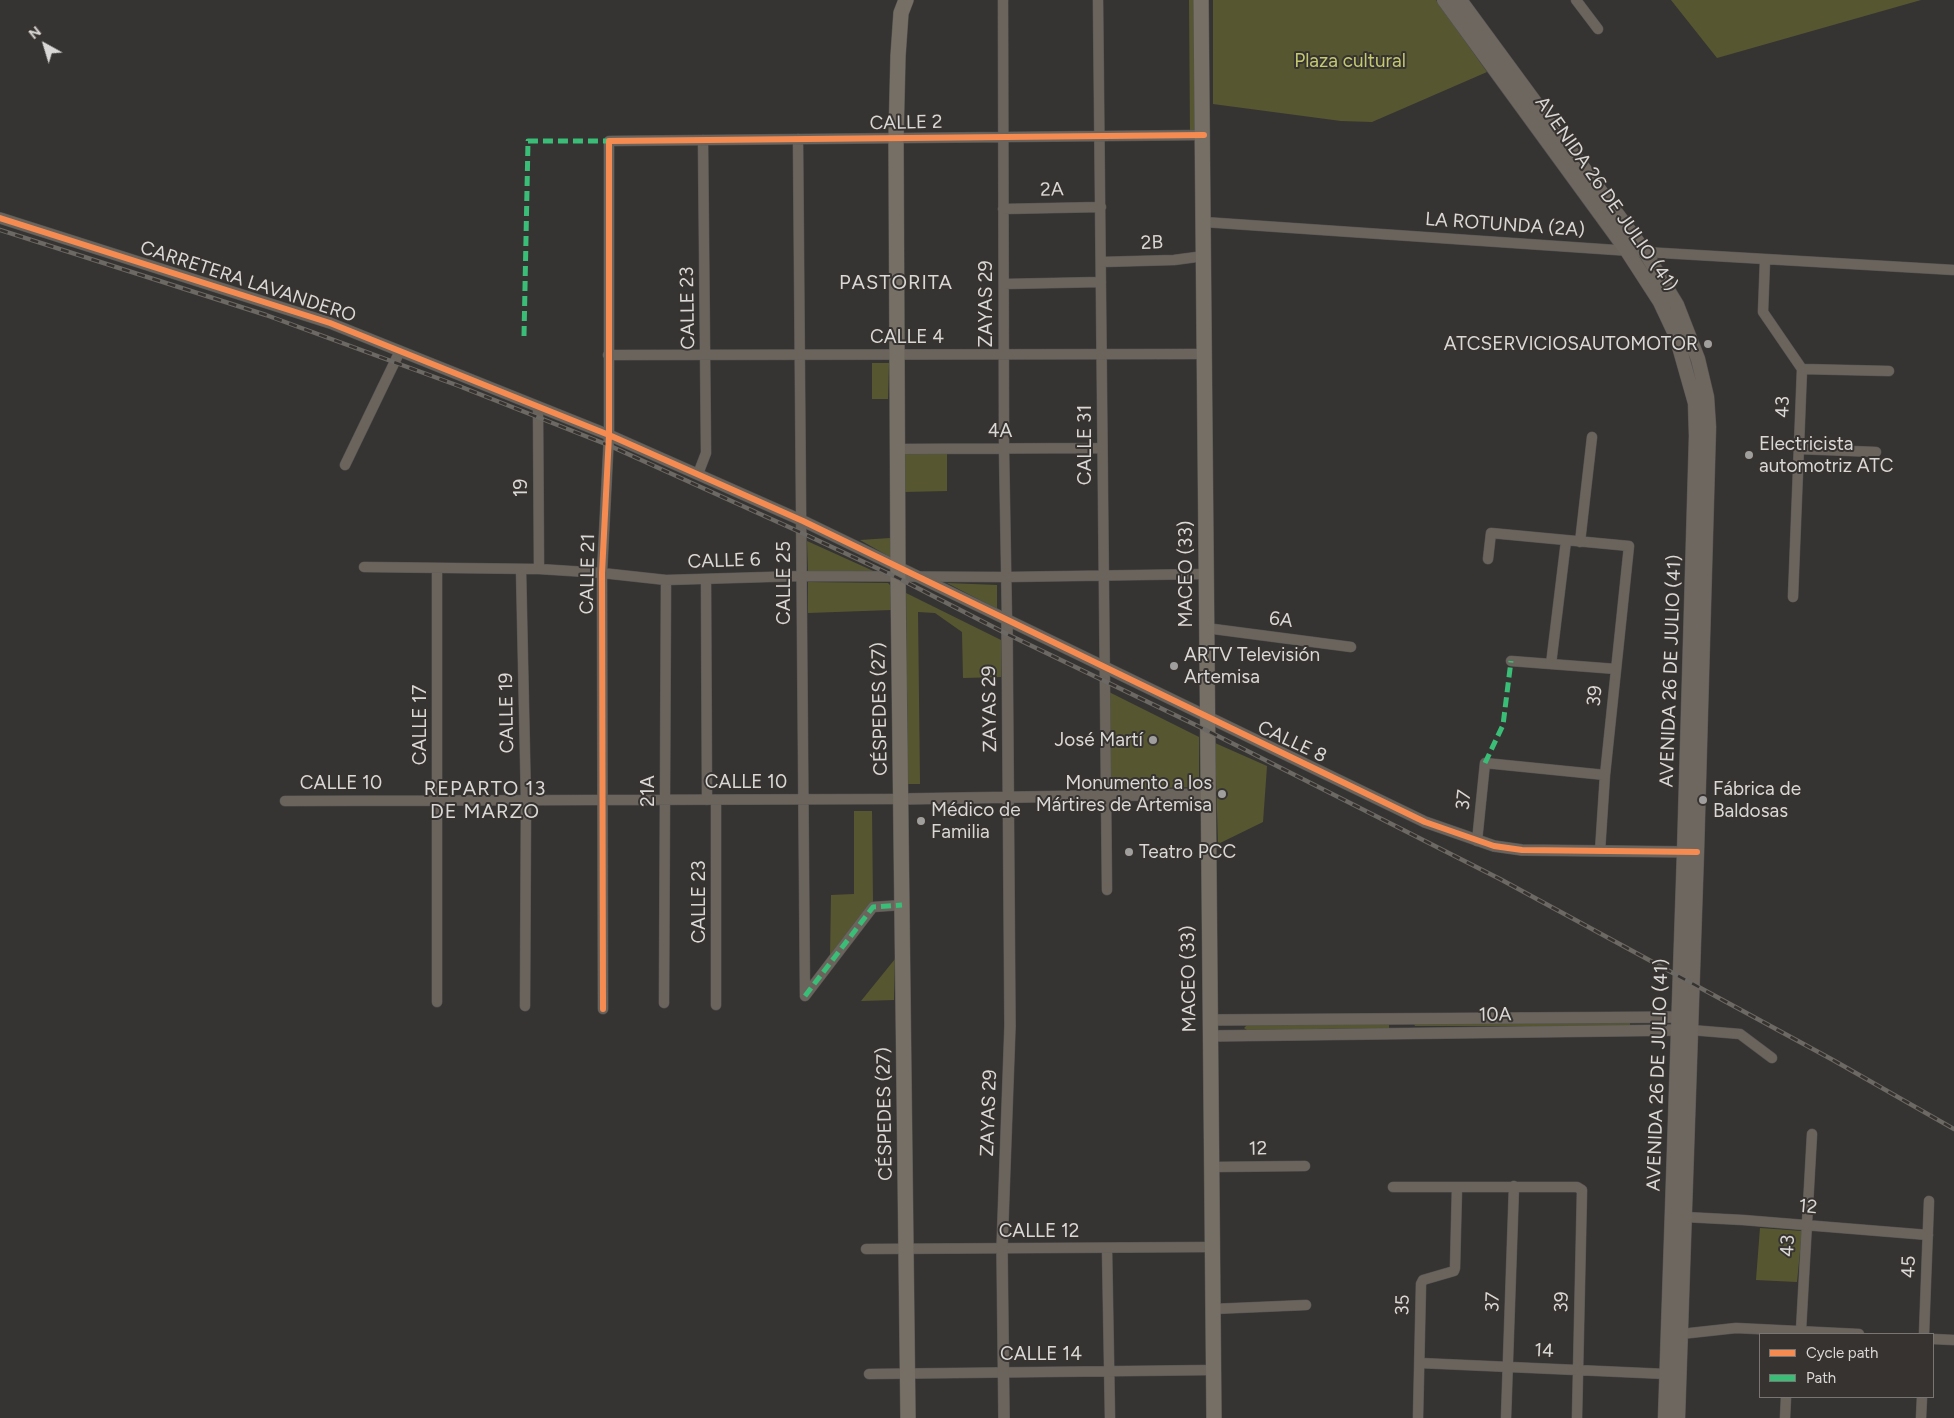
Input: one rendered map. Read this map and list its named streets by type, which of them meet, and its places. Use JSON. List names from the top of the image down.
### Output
{
  "streets": {
    "main road": ["AVENIDA 26 DE JULIO (41)", "MACEO (33)", "CÉSPEDES (27)"],
    "street": [
      "CALLE 2",
      "2A",
      "LA ROTUNDA (2A)",
      "2B",
      "CARRETERA LAVANDERO",
      "ZAYAS 29",
      "CALLE 23",
      "CALLE 4",
      "43",
      "4A",
      "CALLE 31",
      "19",
      "CALLE 6",
      "CALLE 21",
      "CALLE 25",
      "6A",
      "39",
      "CALLE 19",
      "CALLE 17",
      "CALLE 8",
      "CALLE 10",
      "21A",
      "37",
      "10A",
      "12",
      "CALLE 12",
      "45",
      "35",
      "14",
      "CALLE 14"
    ]
  },
  "crossings": [
    ["CALLE 2", "ZAYAS 29"],
    ["CALLE 2", "CALLE 23"],
    ["CALLE 2", "CALLE 31"],
    ["CALLE 2", "CALLE 21"],
    ["CALLE 2", "MACEO (33)"],
    ["CALLE 2", "CALLE 25"],
    ["CALLE 2", "CÉSPEDES (27)"],
    ["2A", "ZAYAS 29"],
    ["2A", "CALLE 31"],
    ["AVENIDA 26 DE JULIO (41)", "LA ROTUNDA (2A)"],
    ["AVENIDA 26 DE JULIO (41)", "CALLE 8"],
    ["AVENIDA 26 DE JULIO (41)", "10A"],
    ["AVENIDA 26 DE JULIO (41)", "12"],
    ["AVENIDA 26 DE JULIO (41)", "14"],
    ["LA ROTUNDA (2A)", "MACEO (33)"],
    ["2B", "CALLE 31"],
    ["2B", "MACEO (33)"],
    ["CARRETERA LAVANDERO", "CALLE 23"],
    ["CARRETERA LAVANDERO", "19"],
    ["CARRETERA LAVANDERO", "CALLE 21"],
    ["CARRETERA LAVANDERO", "CALLE 8"],
    ["ZAYAS 29", "CALLE 4"],
    ["ZAYAS 29", "4A"],
    ["ZAYAS 29", "CALLE 8"],
    ["ZAYAS 29", "CALLE 10"],
    ["ZAYAS 29", "CALLE 12"],
    ["ZAYAS 29", "CALLE 14"],
    ["CALLE 23", "CALLE 4"],
    ["CALLE 23", "CALLE 6"],
    ["CALLE 23", "CALLE 8"],
    ["CALLE 23", "CALLE 10"],
    ["CALLE 4", "CALLE 31"],
    ["CALLE 4", "CALLE 21"],
    ["CALLE 4", "MACEO (33)"],
    ["CALLE 4", "CALLE 25"],
    ["CALLE 4", "CÉSPEDES (27)"],
    ["43", "12"],
    ["4A", "CALLE 31"],
    ["4A", "CÉSPEDES (27)"],
    ["CALLE 31", "CALLE 8"],
    ["CALLE 31", "CALLE 10"],
    ["19", "CALLE 6"],
    ["CALLE 6", "CALLE 21"],
    ["CALLE 6", "CALLE 25"],
    ["CALLE 6", "CÉSPEDES (27)"],
    ["CALLE 6", "CALLE 19"],
    ["CALLE 6", "CALLE 17"],
    ["CALLE 6", "CALLE 8"],
    ["CALLE 6", "21A"],
    ["CALLE 21", "CALLE 10"],
    ["MACEO (33)", "6A"],
    ["MACEO (33)", "CALLE 8"],
    ["MACEO (33)", "CALLE 10"],
    ["MACEO (33)", "10A"],
    ["MACEO (33)", "12"],
    ["MACEO (33)", "CALLE 12"],
    ["MACEO (33)", "CALLE 14"],
    ["CALLE 25", "CÉSPEDES (27)"],
    ["CALLE 25", "CALLE 8"],
    ["CALLE 25", "CALLE 10"],
    ["39", "CALLE 8"],
    ["39", "37"],
    ["39", "14"],
    ["CÉSPEDES (27)", "CALLE 8"],
    ["CÉSPEDES (27)", "CALLE 10"],
    ["CÉSPEDES (27)", "CALLE 12"],
    ["CÉSPEDES (27)", "CALLE 14"],
    ["CALLE 19", "CALLE 10"],
    ["CALLE 17", "CALLE 10"],
    ["CALLE 8", "37"],
    ["CALLE 10", "21A"],
    ["37", "14"],
    ["12", "45"],
    ["35", "14"]
  ],
  "districts": ["PASTORITA", "REPARTO 13 DE MARZO"],
  "parks": ["Plaza cultural"],
  "places": [
    "ATCSERVICIOSAUTOMOTOR",
    "Electricista automotriz ATC",
    "ARTV Televisión Artemisa",
    "José Martí",
    "Monumento a los Mártires de Artemisa",
    "Fábrica de Baldosas",
    "Médico de Familia",
    "Teatro PCC"
  ],
  "legend": ["Cycle path", "Path"],
  "north": "top left"
}
